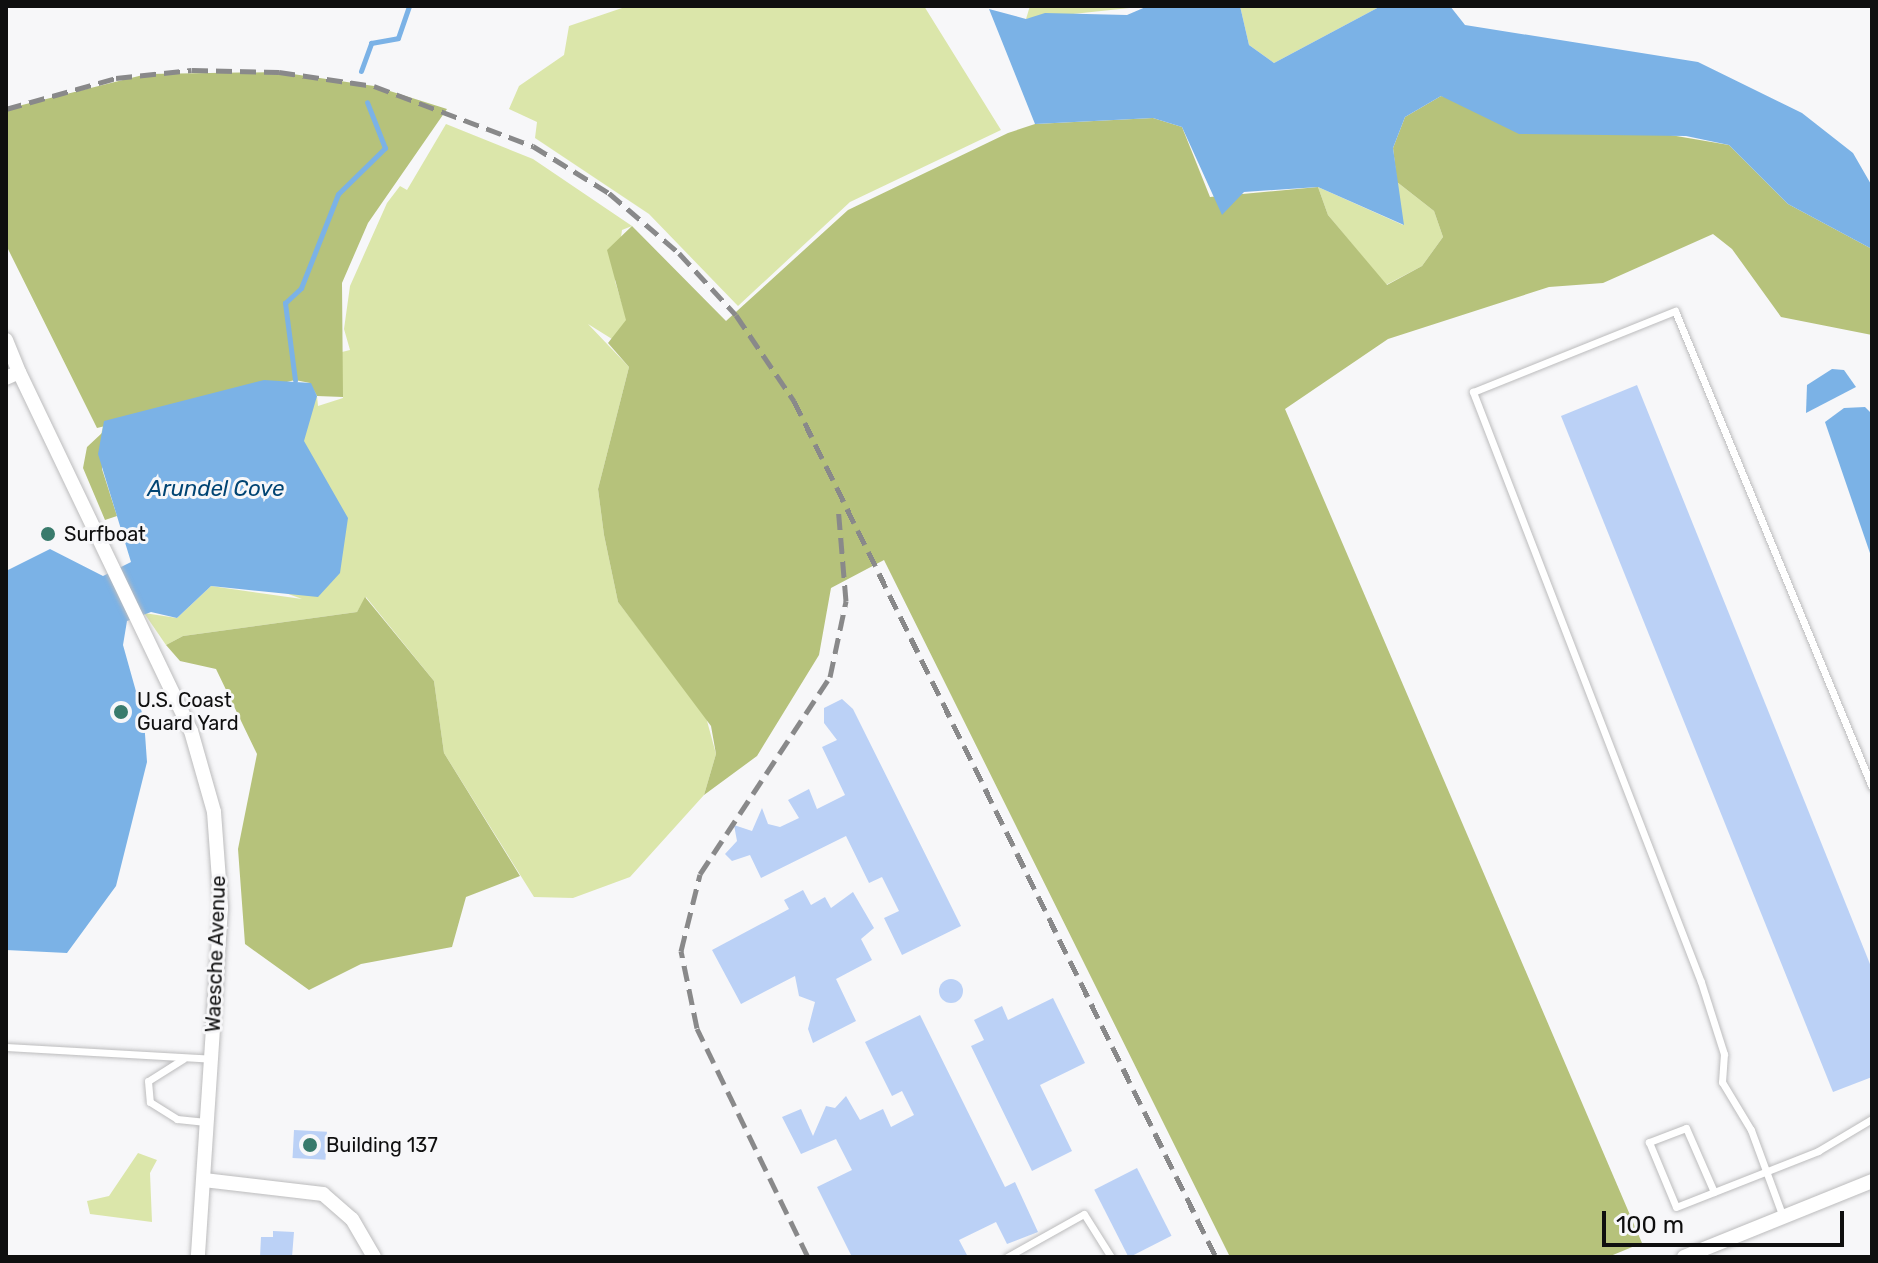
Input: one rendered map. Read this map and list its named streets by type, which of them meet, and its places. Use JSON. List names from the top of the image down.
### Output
{
  "streets": {
    "street": ["Waesche Avenue"]
  },
  "water": ["Arundel Cove"],
  "places": ["Surfboat", "U.S. Coast Guard Yard", "Building 137"],
  "scale_bar": "100 m"
}
